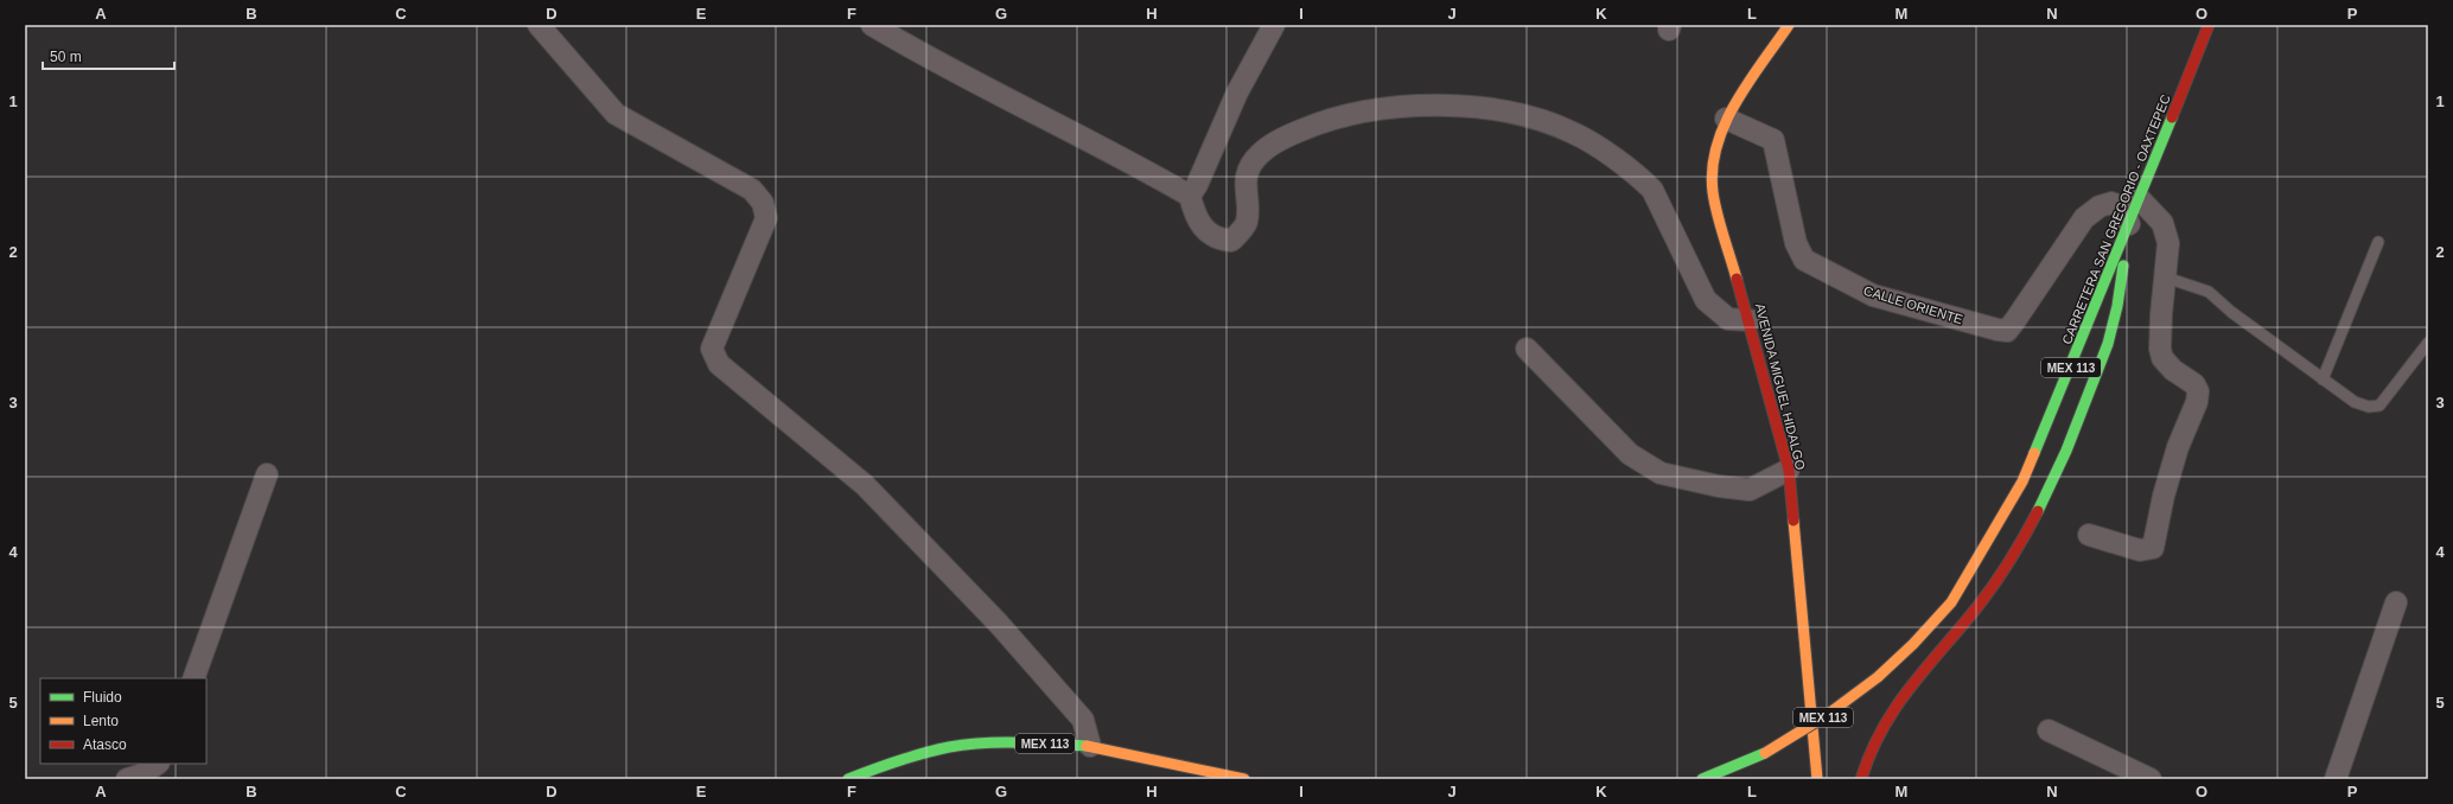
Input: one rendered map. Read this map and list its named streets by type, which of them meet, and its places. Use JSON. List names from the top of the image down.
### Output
{
  "streets": {
    "main road": ["CARRETERA SAN GREGORIO - OAXTEPEC", "MEX 113", "AVENIDA MIGUEL HIDALGO"],
    "street": ["CALLE ORIENTE"]
  },
  "crossings": [
    ["CARRETERA SAN GREGORIO - OAXTEPEC", "CALLE ORIENTE"],
    ["CALLE ORIENTE", "AVENIDA MIGUEL HIDALGO"]
  ],
  "legend": ["Fluido", "Lento", "Atasco"],
  "scale_bar": "50 m",
  "grid": {
    "columns": [
      "A",
      "B",
      "C",
      "D",
      "E",
      "F",
      "G",
      "H",
      "I",
      "J",
      "K",
      "L",
      "M",
      "N",
      "O",
      "P"
    ],
    "rows": [
      "1",
      "2",
      "3",
      "4",
      "5"
    ]
  }
}
